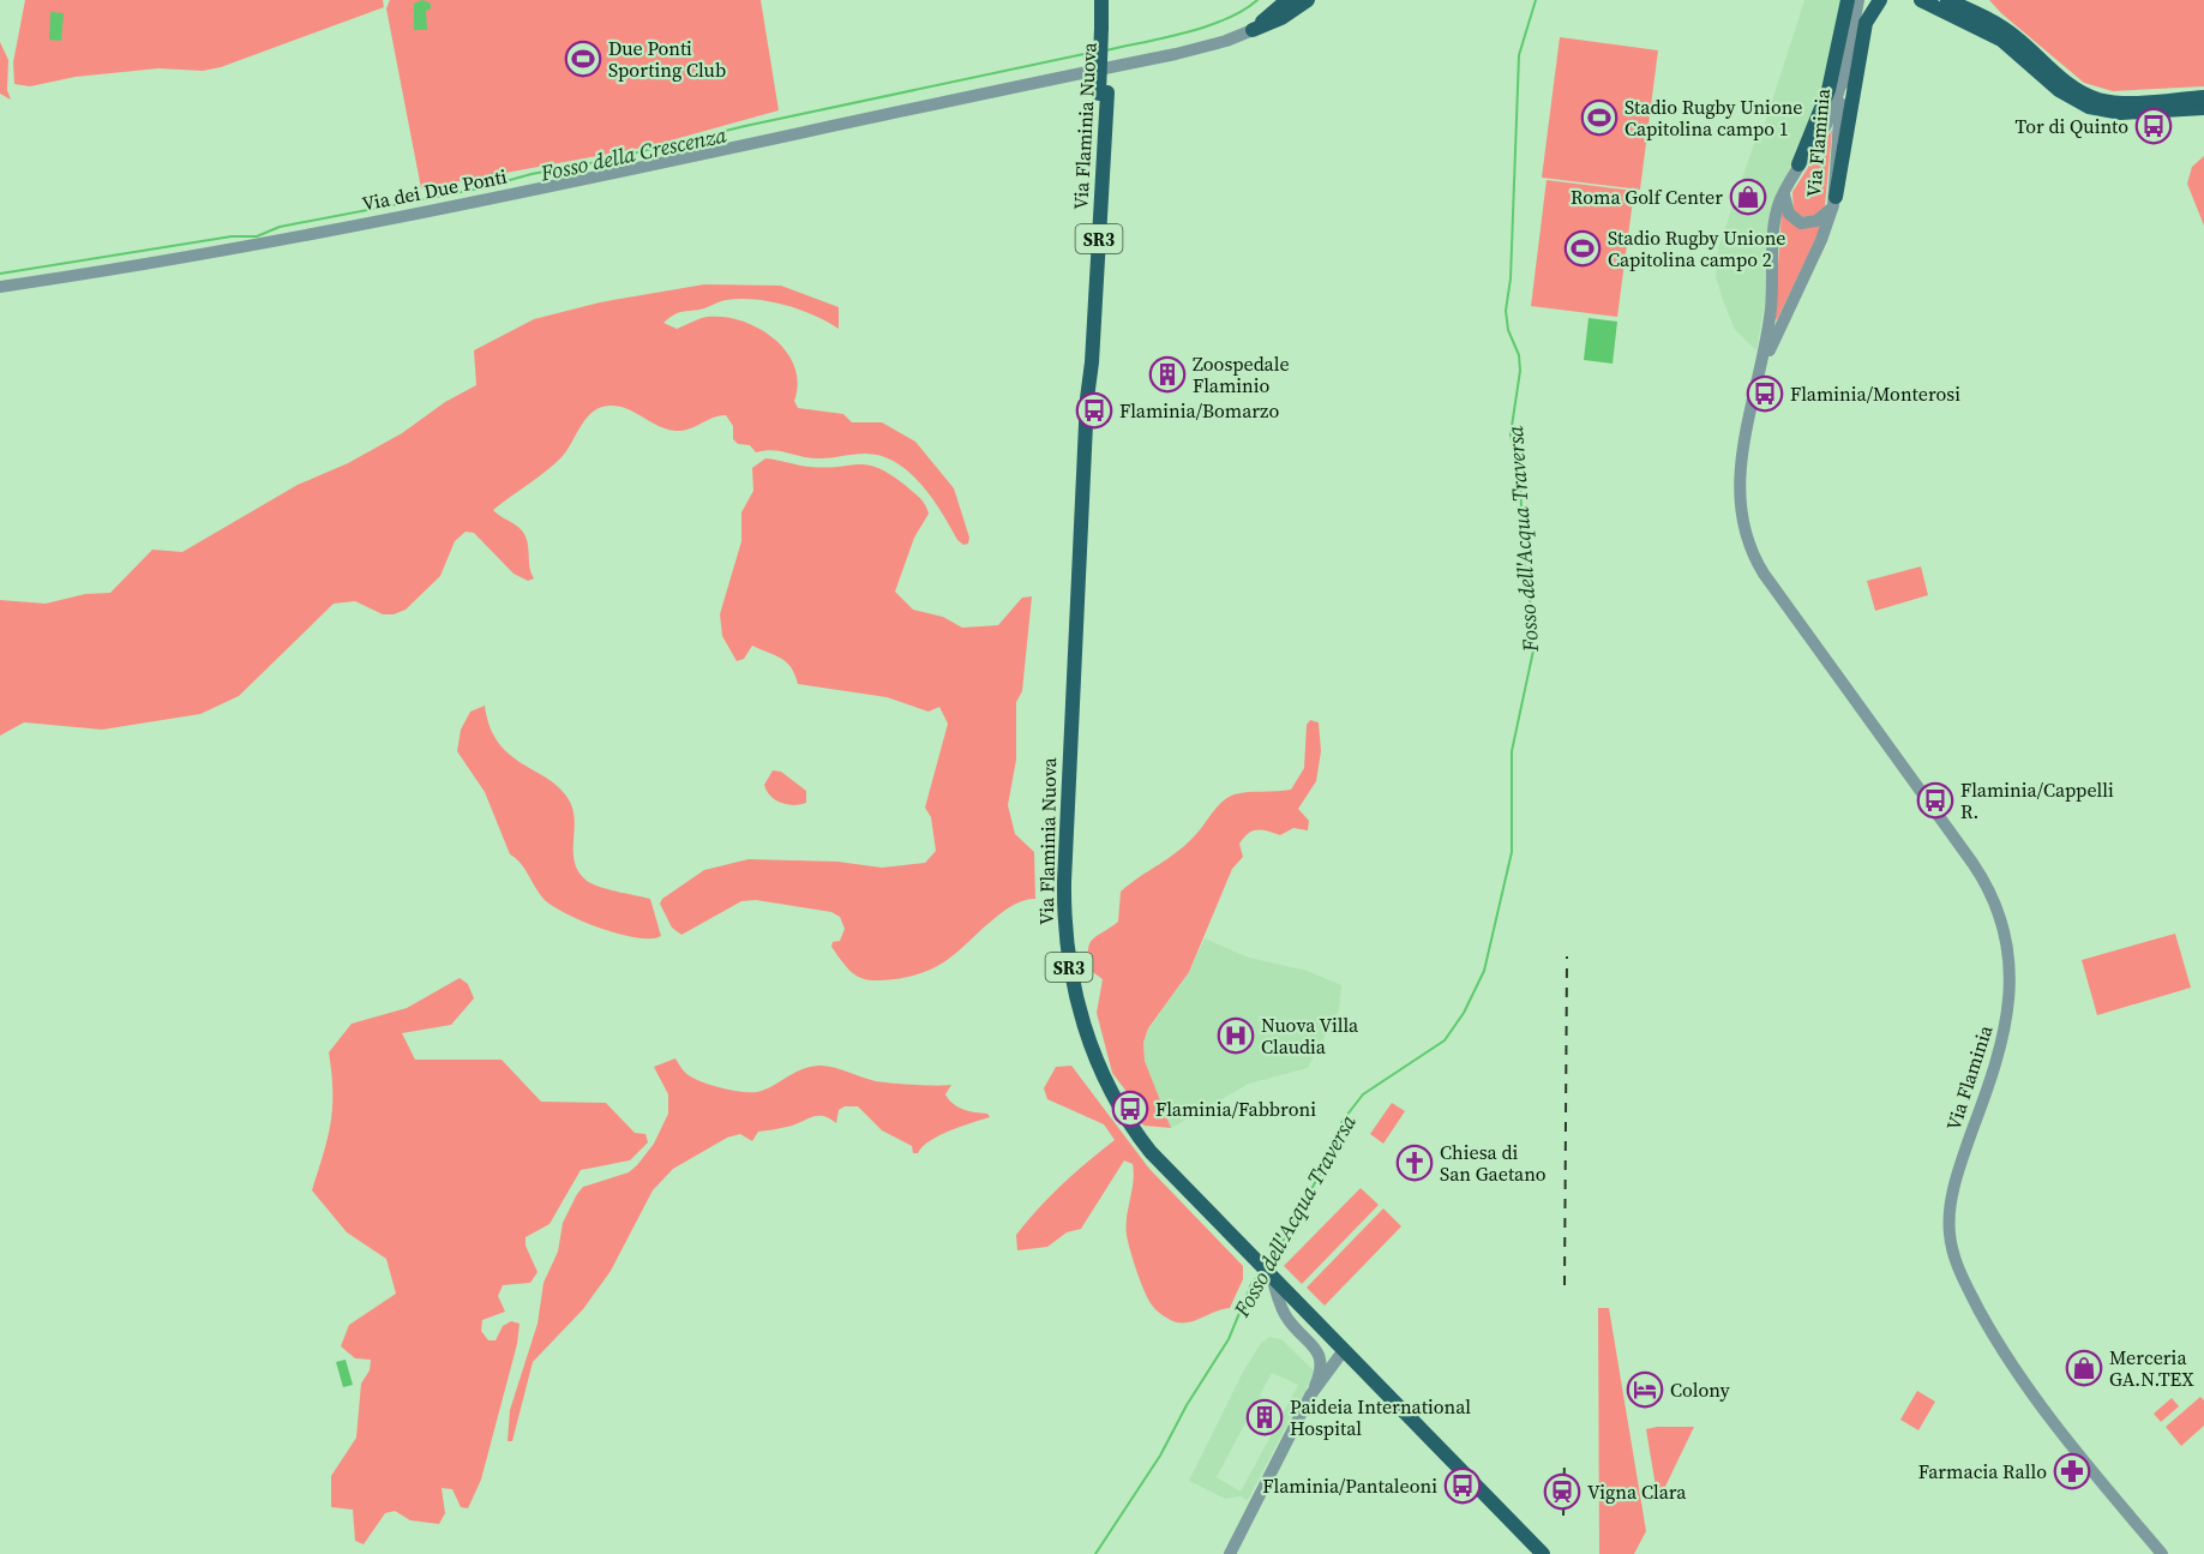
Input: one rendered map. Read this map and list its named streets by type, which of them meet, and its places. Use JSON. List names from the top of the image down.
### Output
{
  "streets": {
    "main road": ["Via Flaminia Nuova", "SR3"],
    "street": ["Via Flaminia", "Via dei Due Ponti"]
  },
  "water": ["Fosso della Crescenza", "Fosso dell'Acqua Traversa"],
  "places": {
    "sports": ["Due Ponti Sporting Club", "Stadio Rugby Unione Capitolina campo 1", "Stadio Rugby Unione Capitolina campo 2"],
    "bus stop": [
      "Tor di Quinto",
      "Flaminia/Monterosi",
      "Flaminia/Bomarzo",
      "Flaminia/Cappelli R.",
      "Flaminia/Fabbroni",
      "Flaminia/Pantaleoni"
    ],
    "shop": ["Roma Golf Center", "Merceria GA.N.TEX"],
    "building": ["Zoospedale Flaminio", "Paideia International Hospital"],
    "hospital": ["Nuova Villa Claudia"],
    "church": ["Chiesa di San Gaetano"],
    "hotel": ["Colony"],
    "pharmacy": ["Farmacia Rallo"],
    "station": ["Vigna Clara"]
  }
}
